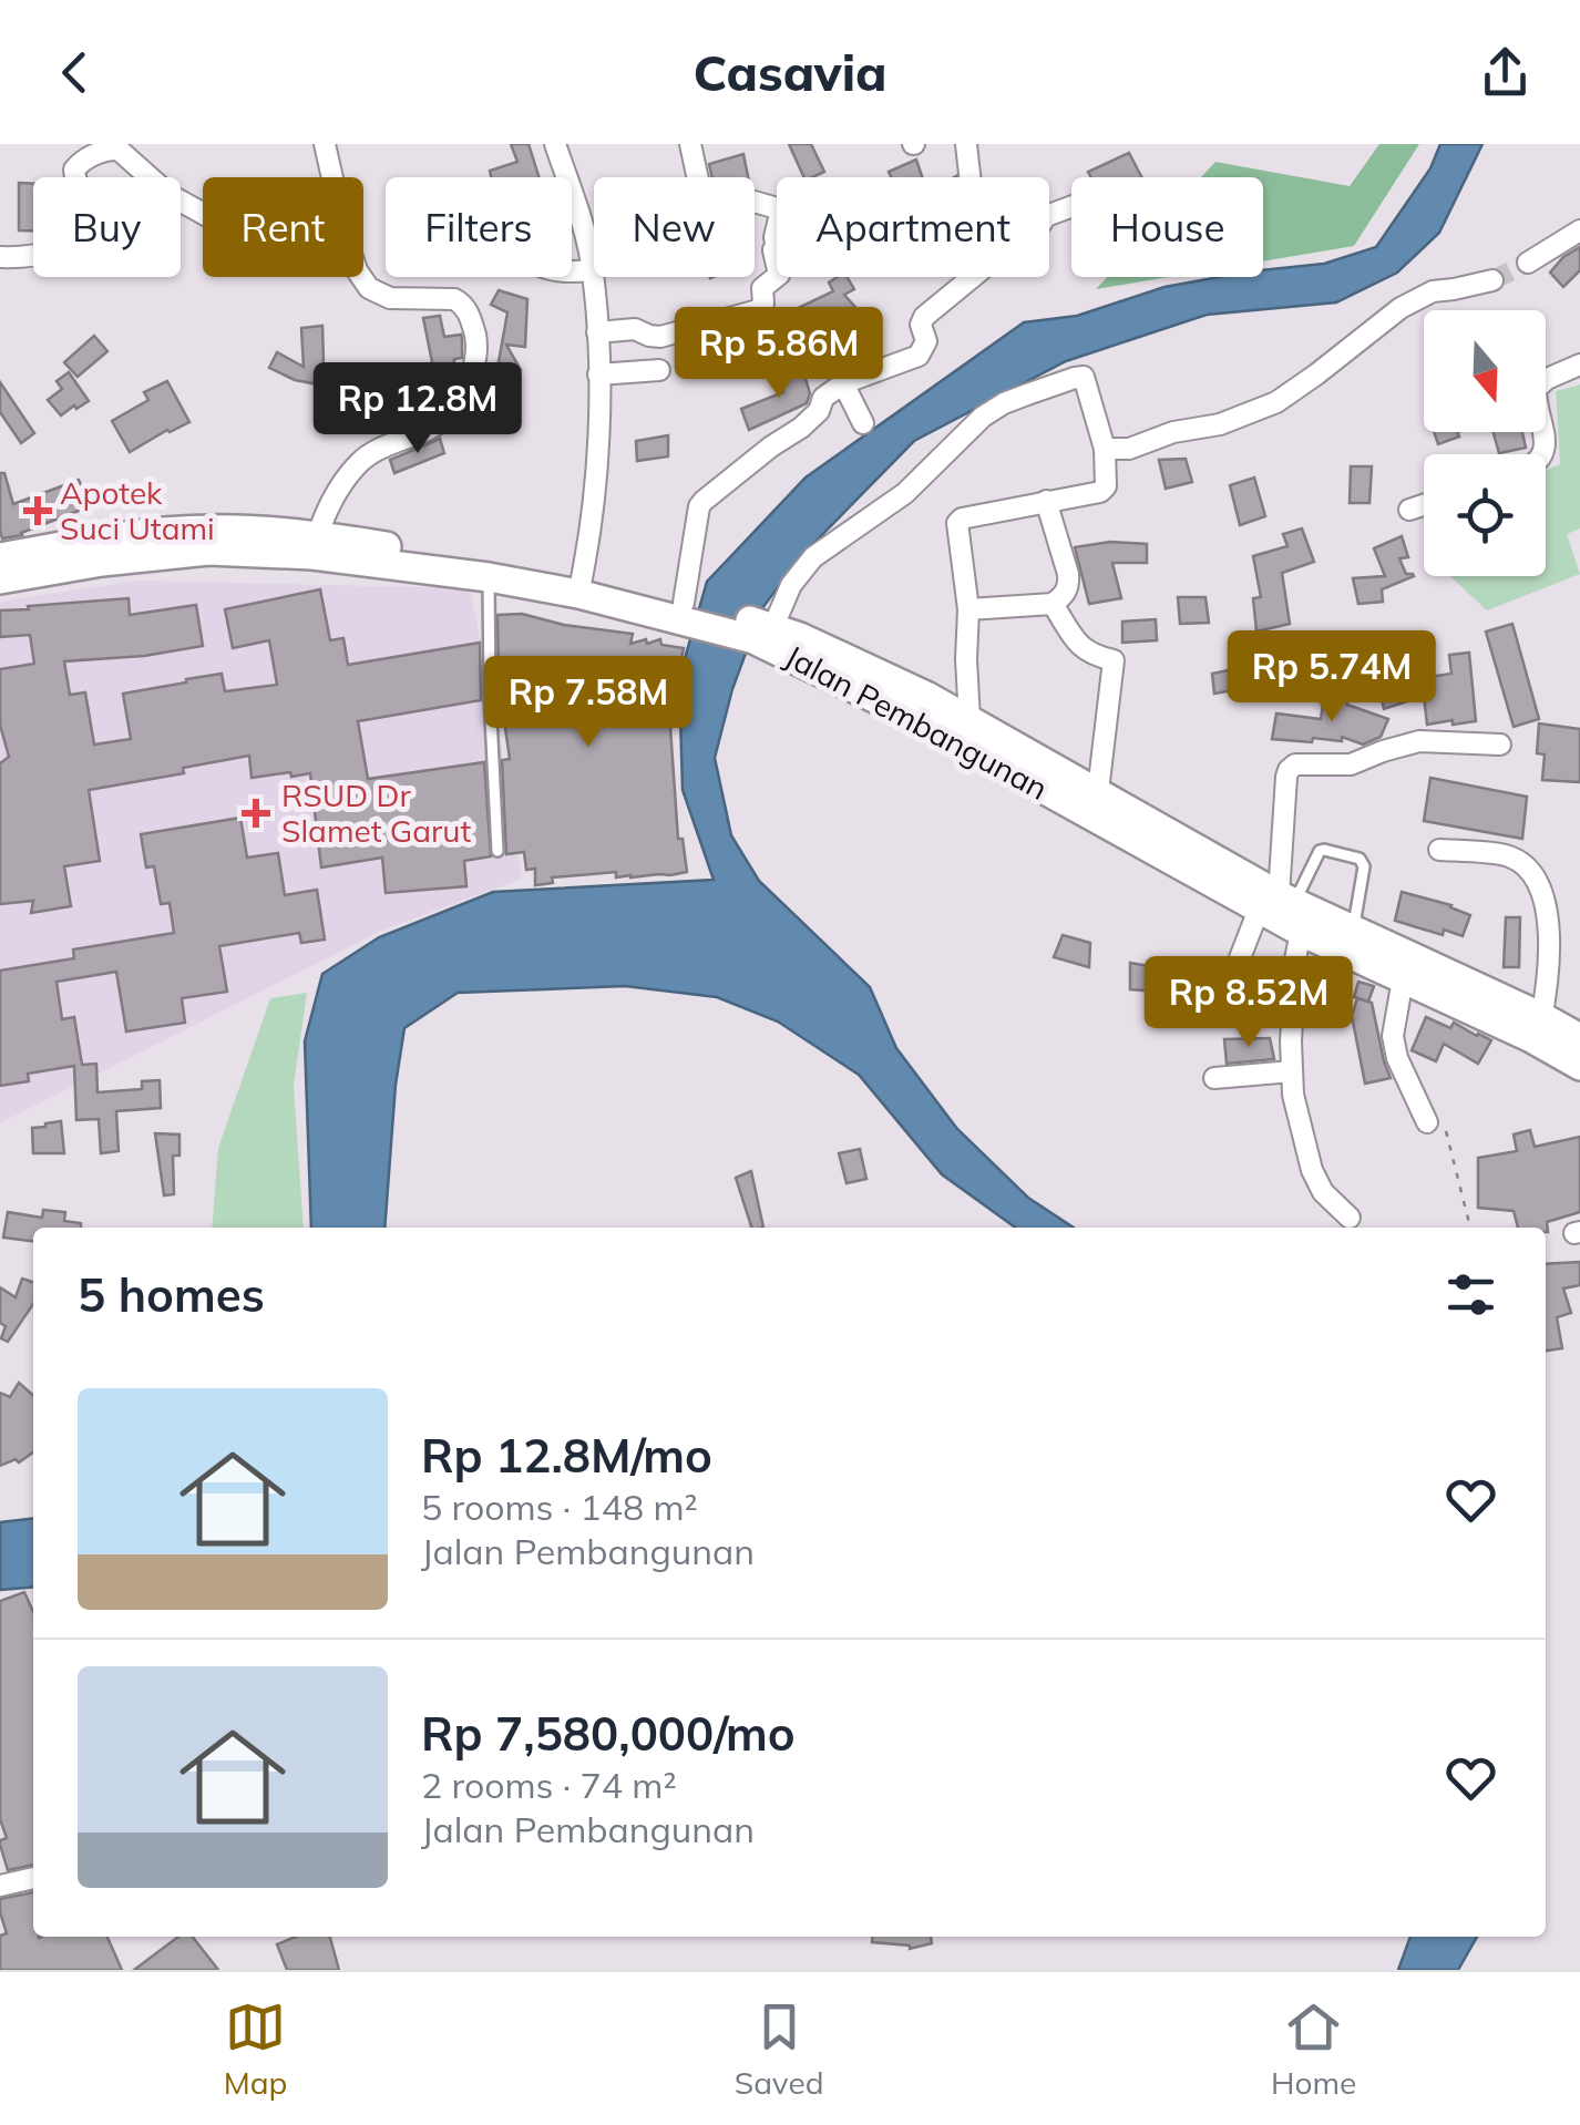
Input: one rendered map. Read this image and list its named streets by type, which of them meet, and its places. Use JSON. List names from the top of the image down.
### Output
{
  "streets": {
    "main road": ["Jalan Pembangunan"]
  },
  "places": {
    "health": ["Apotek Suci Utami", "RSUD Dr Slamet Garut"]
  },
  "north": "bottom",
  "page": {
    "header": "Casavia",
    "chip": [
      "Buy",
      "Rent",
      "Filters",
      "New",
      "Apartment",
      "House"
    ],
    "price": [
      "Rp 5.86M",
      "Rp 12.8M",
      "Rp 5.74M",
      "Rp 7.58M",
      "Rp 8.52M"
    ],
    "heading": "5 homes",
    "list": [
      {
        "name": "Rp 12.8M/mo",
        "note": "5 rooms · 148 m² · Jalan Pembangunan"
      },
      {
        "name": "Rp 7,580,000/mo",
        "note": "2 rooms · 74 m² · Jalan Pembangunan"
      }
    ],
    "tabs": ["Map", "Saved", "Home"]
  }
}
